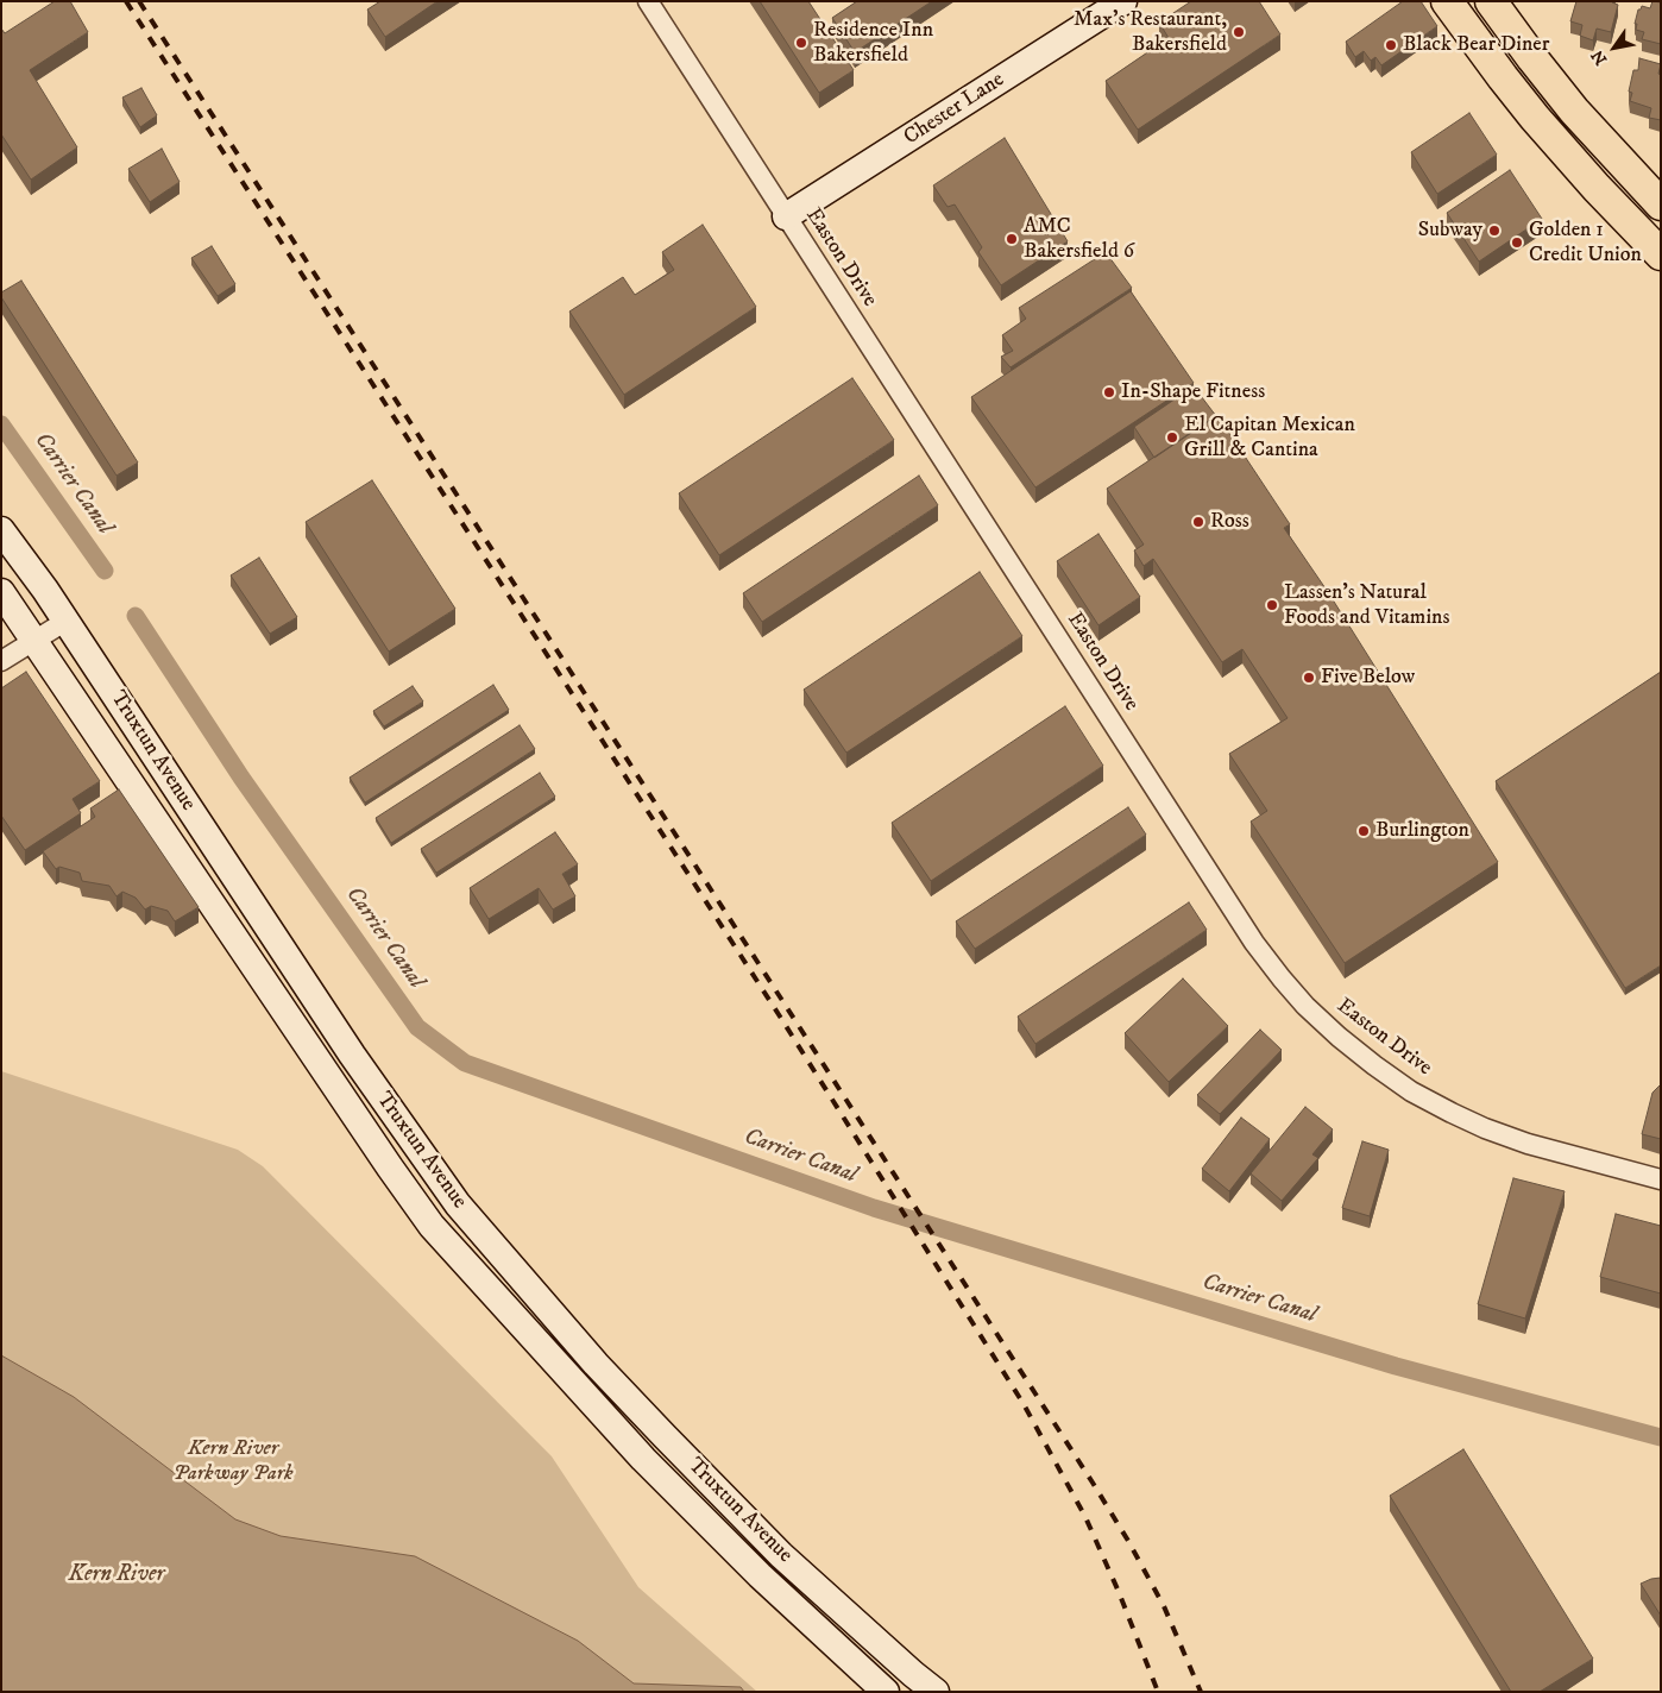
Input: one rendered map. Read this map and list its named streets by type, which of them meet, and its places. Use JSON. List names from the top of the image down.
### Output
{
  "streets": {
    "main road": ["Chester Lane", "Truxtun Avenue"],
    "street": ["Easton Drive"]
  },
  "crossings": [
    ["Chester Lane", "Easton Drive"]
  ],
  "water": ["Carrier Canal", "Kern River"],
  "parks": ["Kern River Parkway Park"],
  "places": [
    "Max's Restaurant, Bakersfield",
    "Residence Inn Bakersfield",
    "Black Bear Diner",
    "Subway",
    "AMC Bakersfield 6",
    "Golden 1 Credit Union",
    "In-Shape Fitness",
    "El Capitan Mexican Grill & Cantina",
    "Ross",
    "Lassen's Natural Foods and Vitamins",
    "Five Below",
    "Burlington"
  ],
  "north": "bottom left"
}
